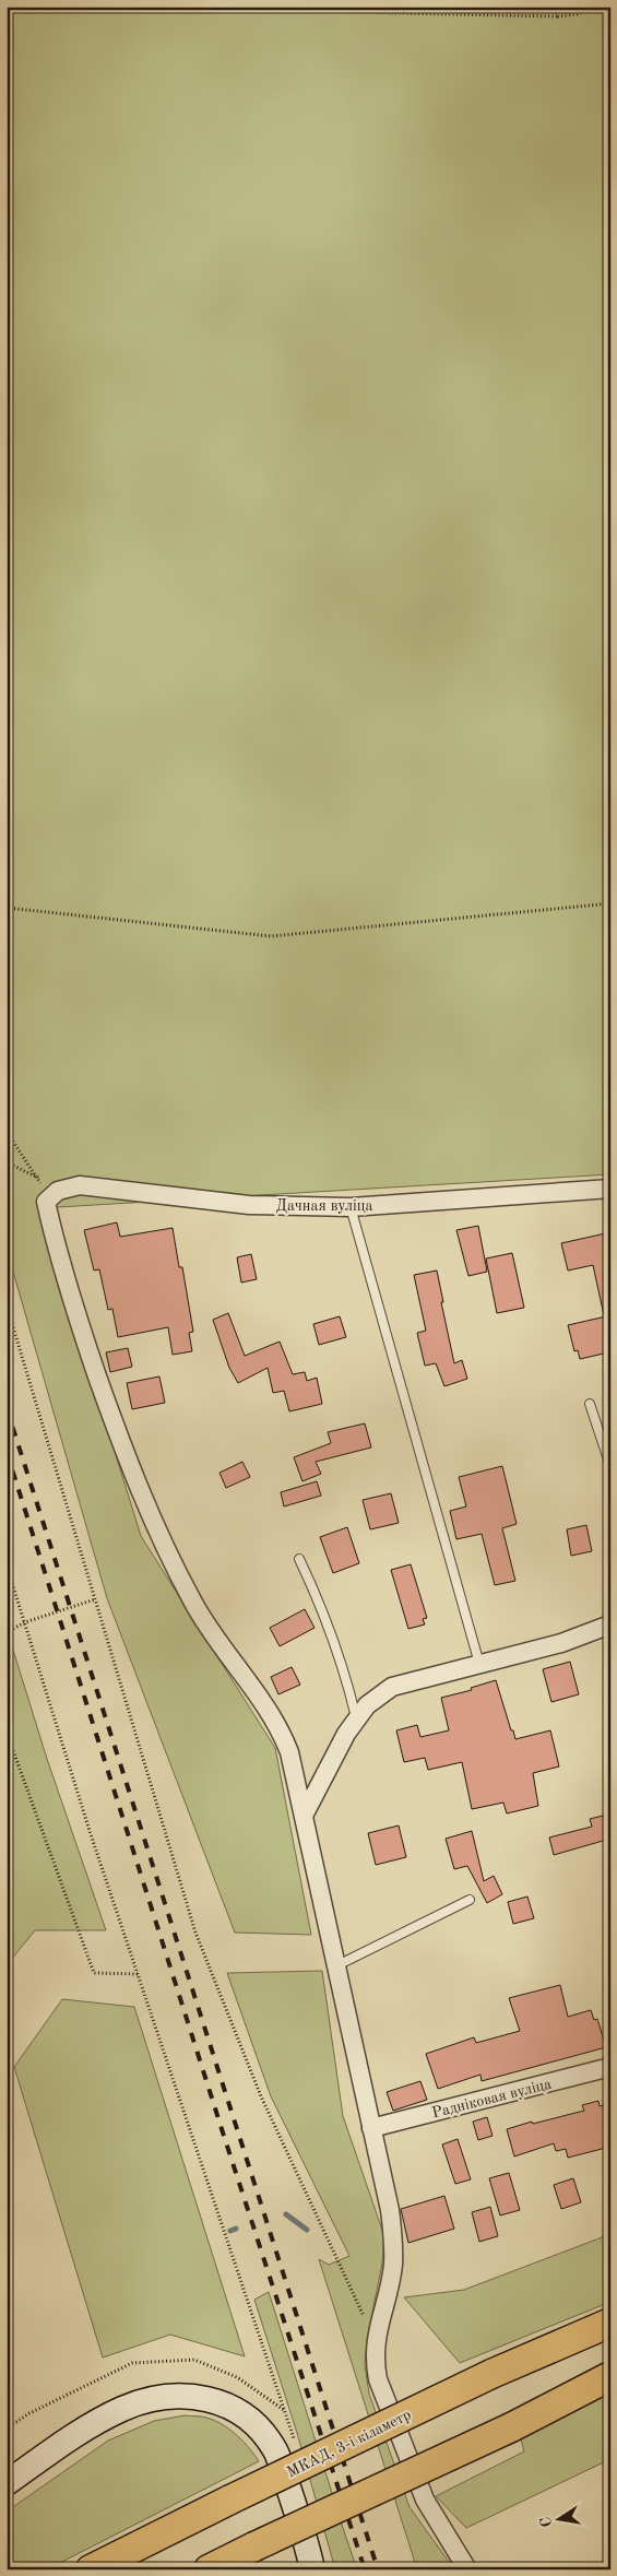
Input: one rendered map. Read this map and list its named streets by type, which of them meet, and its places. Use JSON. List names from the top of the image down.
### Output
{
  "streets": {
    "highway": ["МКАД, 3-і кіламетр"],
    "street": ["Дачная вуліца", "Радніковая вуліца"]
  },
  "north": "left"
}
